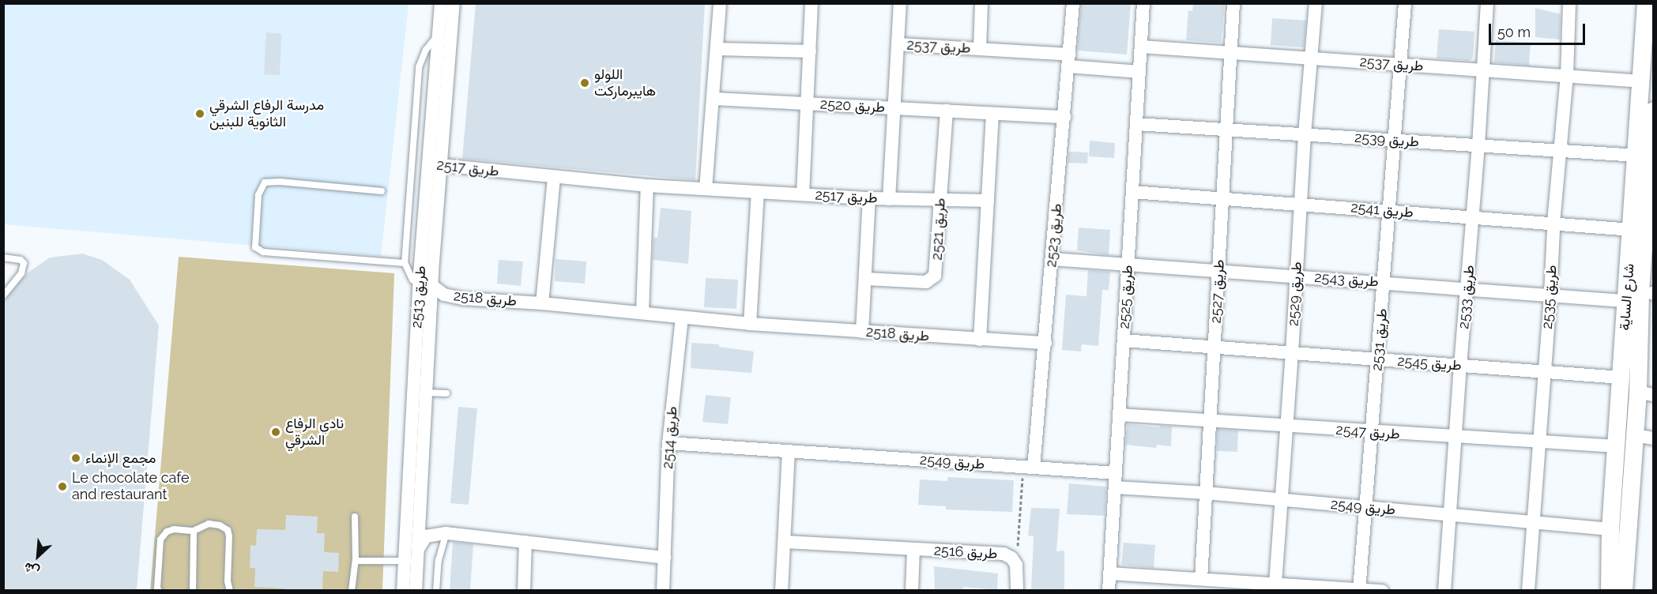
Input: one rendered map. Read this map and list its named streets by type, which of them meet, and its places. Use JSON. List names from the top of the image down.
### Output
{
  "streets": {
    "street": [
      "طريق 2537",
      "طريق 2520",
      "طريق 2539",
      "طريق 2517",
      "طريق 2541",
      "طريق 2521",
      "طريق 2523",
      "طريق 2543",
      "طريق 2527",
      "طريق 2529",
      "طريق 2513",
      "طريق 2525",
      "طريق 2533",
      "طريق 2535",
      "شارع الساية",
      "طريق 2518",
      "طريق 2531",
      "طريق 2545",
      "طريق 2547",
      "طريق 2514",
      "طريق 2549",
      "طريق 2516"
    ]
  },
  "crossings": [
    ["طريق 2537", "طريق 2523"],
    ["طريق 2537", "طريق 2527"],
    ["طريق 2537", "طريق 2529"],
    ["طريق 2537", "طريق 2525"],
    ["طريق 2537", "طريق 2533"],
    ["طريق 2537", "طريق 2535"],
    ["طريق 2537", "شارع الساية"],
    ["طريق 2537", "طريق 2531"],
    ["طريق 2520", "طريق 2521"],
    ["طريق 2520", "طريق 2523"],
    ["طريق 2539", "طريق 2527"],
    ["طريق 2539", "طريق 2529"],
    ["طريق 2539", "طريق 2525"],
    ["طريق 2539", "طريق 2533"],
    ["طريق 2539", "طريق 2535"],
    ["طريق 2539", "شارع الساية"],
    ["طريق 2539", "طريق 2531"],
    ["طريق 2517", "طريق 2521"],
    ["طريق 2517", "طريق 2513"],
    ["طريق 2541", "طريق 2527"],
    ["طريق 2541", "طريق 2529"],
    ["طريق 2541", "طريق 2525"],
    ["طريق 2541", "طريق 2533"],
    ["طريق 2541", "طريق 2535"],
    ["طريق 2541", "شارع الساية"],
    ["طريق 2541", "طريق 2531"],
    ["طريق 2523", "طريق 2543"],
    ["طريق 2523", "طريق 2518"],
    ["طريق 2523", "طريق 2549"],
    ["طريق 2543", "طريق 2527"],
    ["طريق 2543", "طريق 2529"],
    ["طريق 2543", "طريق 2525"],
    ["طريق 2543", "طريق 2533"],
    ["طريق 2543", "طريق 2535"],
    ["طريق 2543", "شارع الساية"],
    ["طريق 2543", "طريق 2531"],
    ["طريق 2527", "طريق 2545"],
    ["طريق 2527", "طريق 2547"],
    ["طريق 2527", "طريق 2549"],
    ["طريق 2529", "طريق 2545"],
    ["طريق 2529", "طريق 2547"],
    ["طريق 2529", "طريق 2549"],
    ["طريق 2513", "طريق 2518"],
    ["طريق 2525", "طريق 2545"],
    ["طريق 2525", "طريق 2547"],
    ["طريق 2525", "طريق 2549"],
    ["طريق 2533", "طريق 2545"],
    ["طريق 2533", "طريق 2547"],
    ["طريق 2533", "طريق 2549"],
    ["طريق 2535", "طريق 2545"],
    ["طريق 2535", "طريق 2547"],
    ["طريق 2535", "طريق 2549"],
    ["شارع الساية", "طريق 2545"],
    ["شارع الساية", "طريق 2547"],
    ["شارع الساية", "طريق 2549"],
    ["طريق 2518", "طريق 2514"],
    ["طريق 2531", "طريق 2545"],
    ["طريق 2531", "طريق 2547"],
    ["طريق 2531", "طريق 2549"],
    ["طريق 2514", "طريق 2549"]
  ],
  "places": [
    "اللولو هايبرماركت",
    "مدرسة الرفاع الشرقي الثانوية للبنين",
    "نادي الرفاع الشرقي",
    "مجمع الإنماء",
    "Le chocolate cafe and restaurant"
  ],
  "scale_bar": "50 m",
  "north": "bottom left"
}
